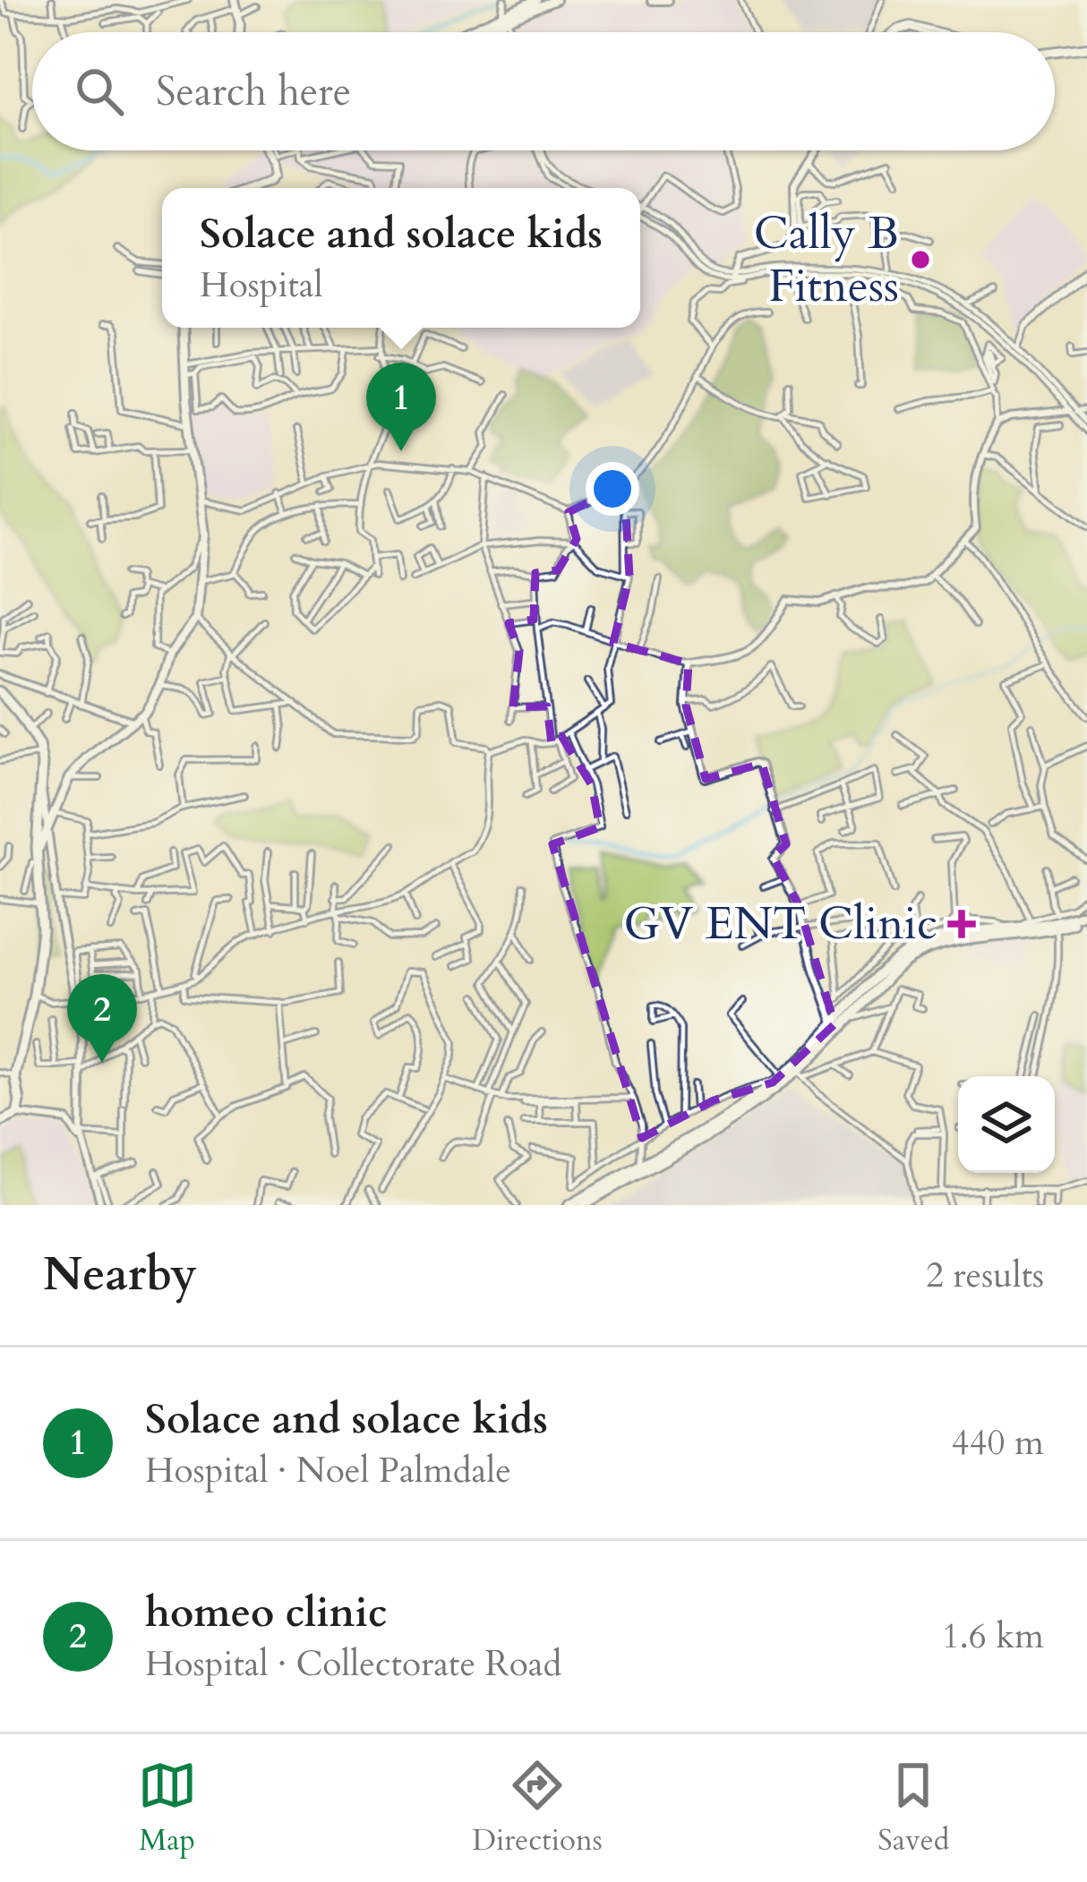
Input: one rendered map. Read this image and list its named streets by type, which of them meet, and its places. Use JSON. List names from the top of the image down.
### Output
{
  "places": {
    "other": ["Cally B Fitness"],
    "health": ["GV ENT Clinic"]
  },
  "page": {
    "search": "Search here",
    "popup": ["Solace and solace kids", "Hospital"],
    "pins": ["1", "2"],
    "heading": ["Nearby", "2 results"],
    "list": [
      {
        "mark": "1",
        "name": "Solace and solace kids",
        "note": "Hospital · Noel Palmdale",
        "value": "440 m"
      },
      {
        "mark": "2",
        "name": "homeo clinic",
        "note": "Hospital · Collectorate Road",
        "value": "1.6 km"
      }
    ],
    "nav": ["Map", "Directions", "Saved"]
  }
}
